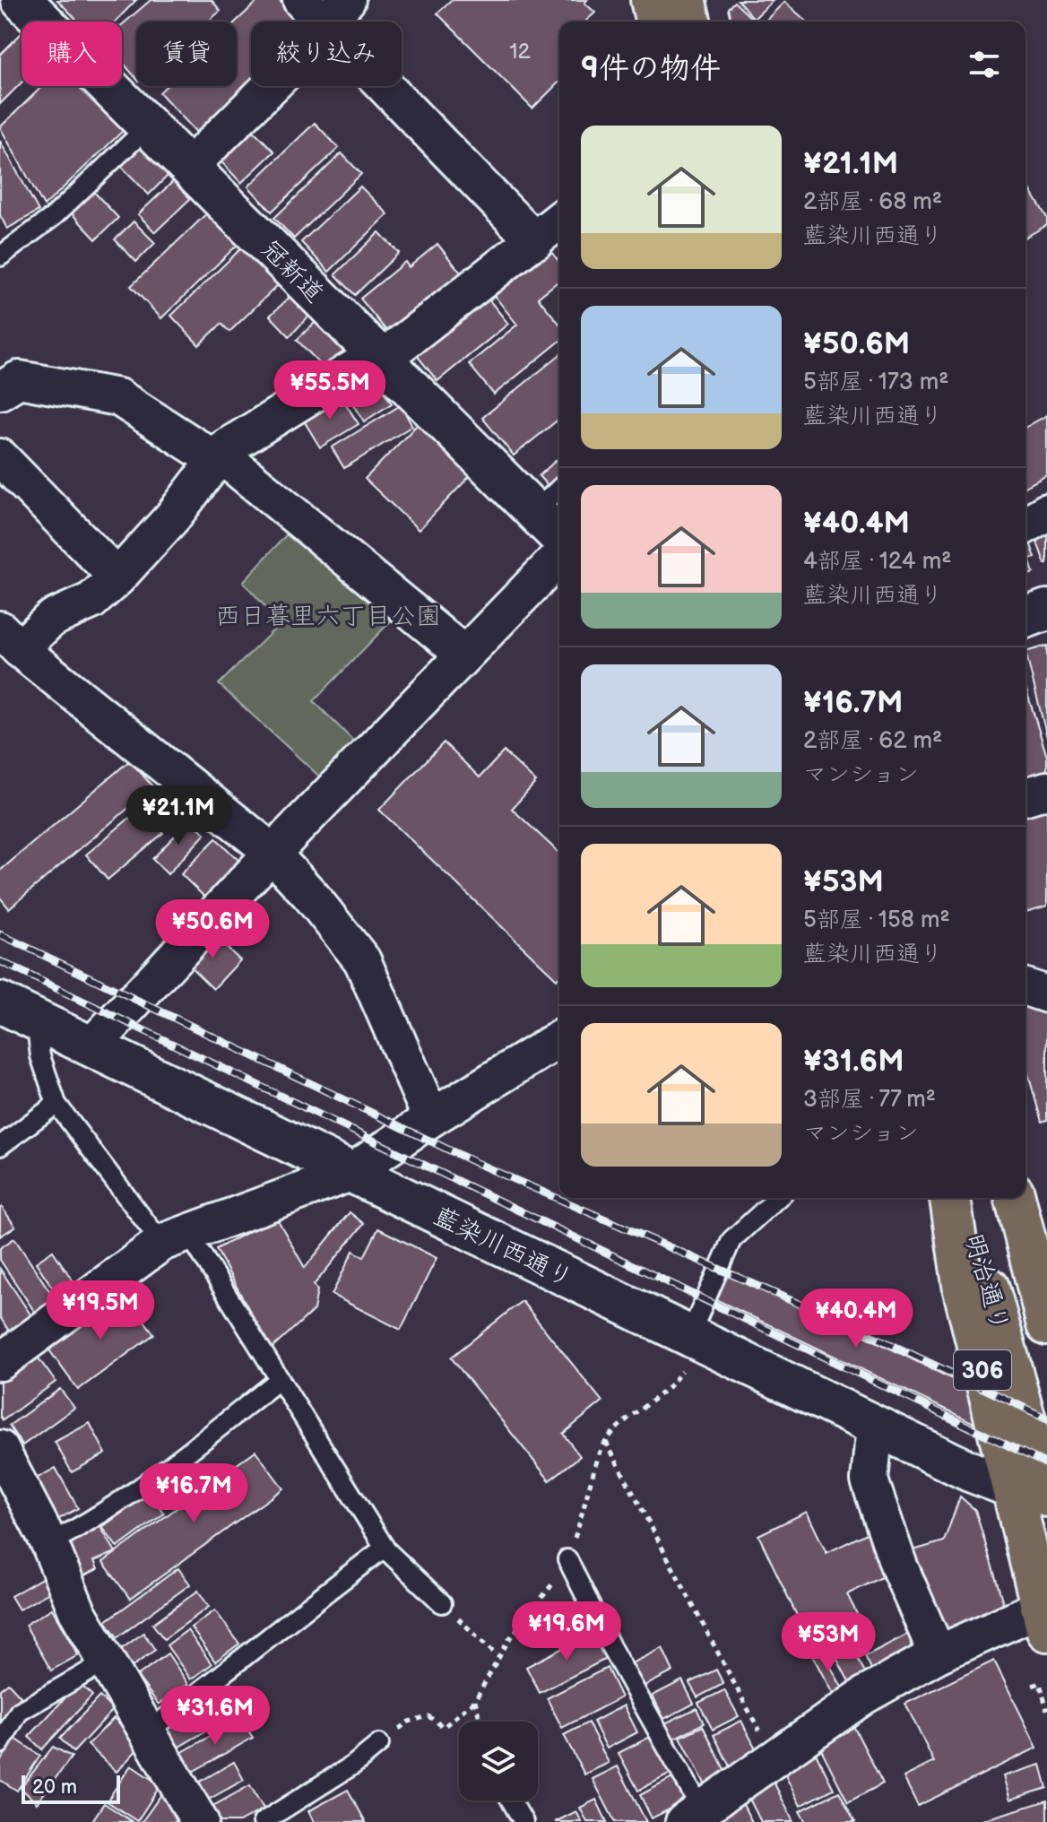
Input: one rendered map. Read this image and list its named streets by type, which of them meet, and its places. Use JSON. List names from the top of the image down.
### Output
{
  "streets": {
    "main road": ["明治通り", "306"],
    "street": ["冠新道", "藍染川西通り"]
  },
  "crossings": [
    ["藍染川西通り", "306"]
  ],
  "parks": ["西日暮里六丁目公園"],
  "house_numbers": ["12"],
  "scale_bar": "20 m",
  "page": {
    "chip": ["購入", "賃貸", "絞り込み"],
    "heading": "9件の物件",
    "list": [
      {
        "name": "¥21.1M",
        "note": "2部屋 · 68 m² · 藍染川西通り"
      },
      {
        "name": "¥50.6M",
        "note": "5部屋 · 173 m² · 藍染川西通り"
      },
      {
        "name": "¥40.4M",
        "note": "4部屋 · 124 m² · 藍染川西通り"
      },
      {
        "name": "¥16.7M",
        "note": "2部屋 · 62 m² · マンション"
      },
      {
        "name": "¥53M",
        "note": "5部屋 · 158 m² · 藍染川西通り"
      },
      {
        "name": "¥31.6M",
        "note": "3部屋 · 77 m² · マンション"
      }
    ],
    "price": [
      "¥55.5M",
      "¥21.1M",
      "¥50.6M",
      "¥19.5M",
      "¥40.4M",
      "¥16.7M",
      "¥19.6M",
      "¥53M",
      "¥31.6M"
    ],
    "scale": "20 m"
  }
}
